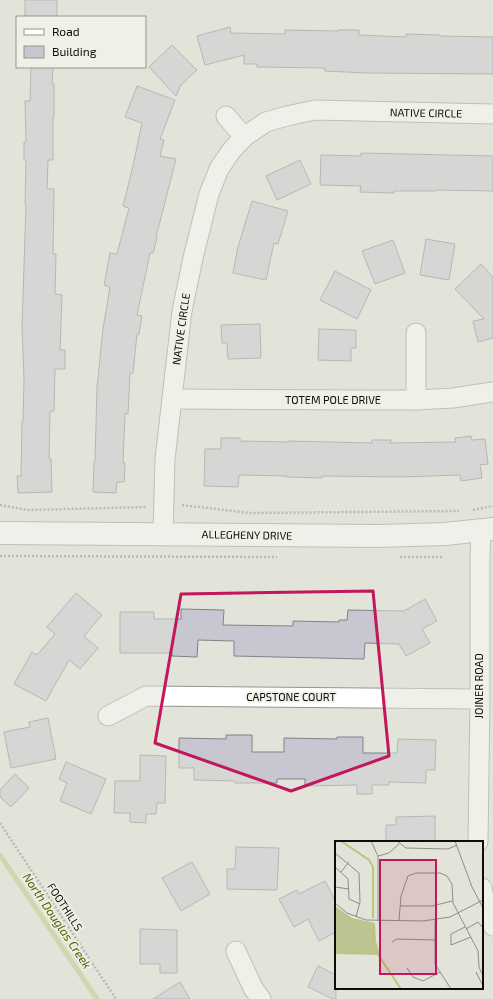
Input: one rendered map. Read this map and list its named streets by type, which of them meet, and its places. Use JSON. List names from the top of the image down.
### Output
{
  "streets": {
    "street": [
      "NATIVE CIRCLE",
      "TOTEM POLE DRIVE",
      "ALLEGHENY DRIVE",
      "JOINER ROAD",
      "CAPSTONE COURT"
    ],
    "path": ["FOOTHILLS"]
  },
  "crossings": [
    ["NATIVE CIRCLE", "TOTEM POLE DRIVE"],
    ["NATIVE CIRCLE", "ALLEGHENY DRIVE"],
    ["ALLEGHENY DRIVE", "JOINER ROAD"],
    ["JOINER ROAD", "CAPSTONE COURT"]
  ],
  "water": ["North Douglas Creek"],
  "legend": ["Road", "Building"]
}
